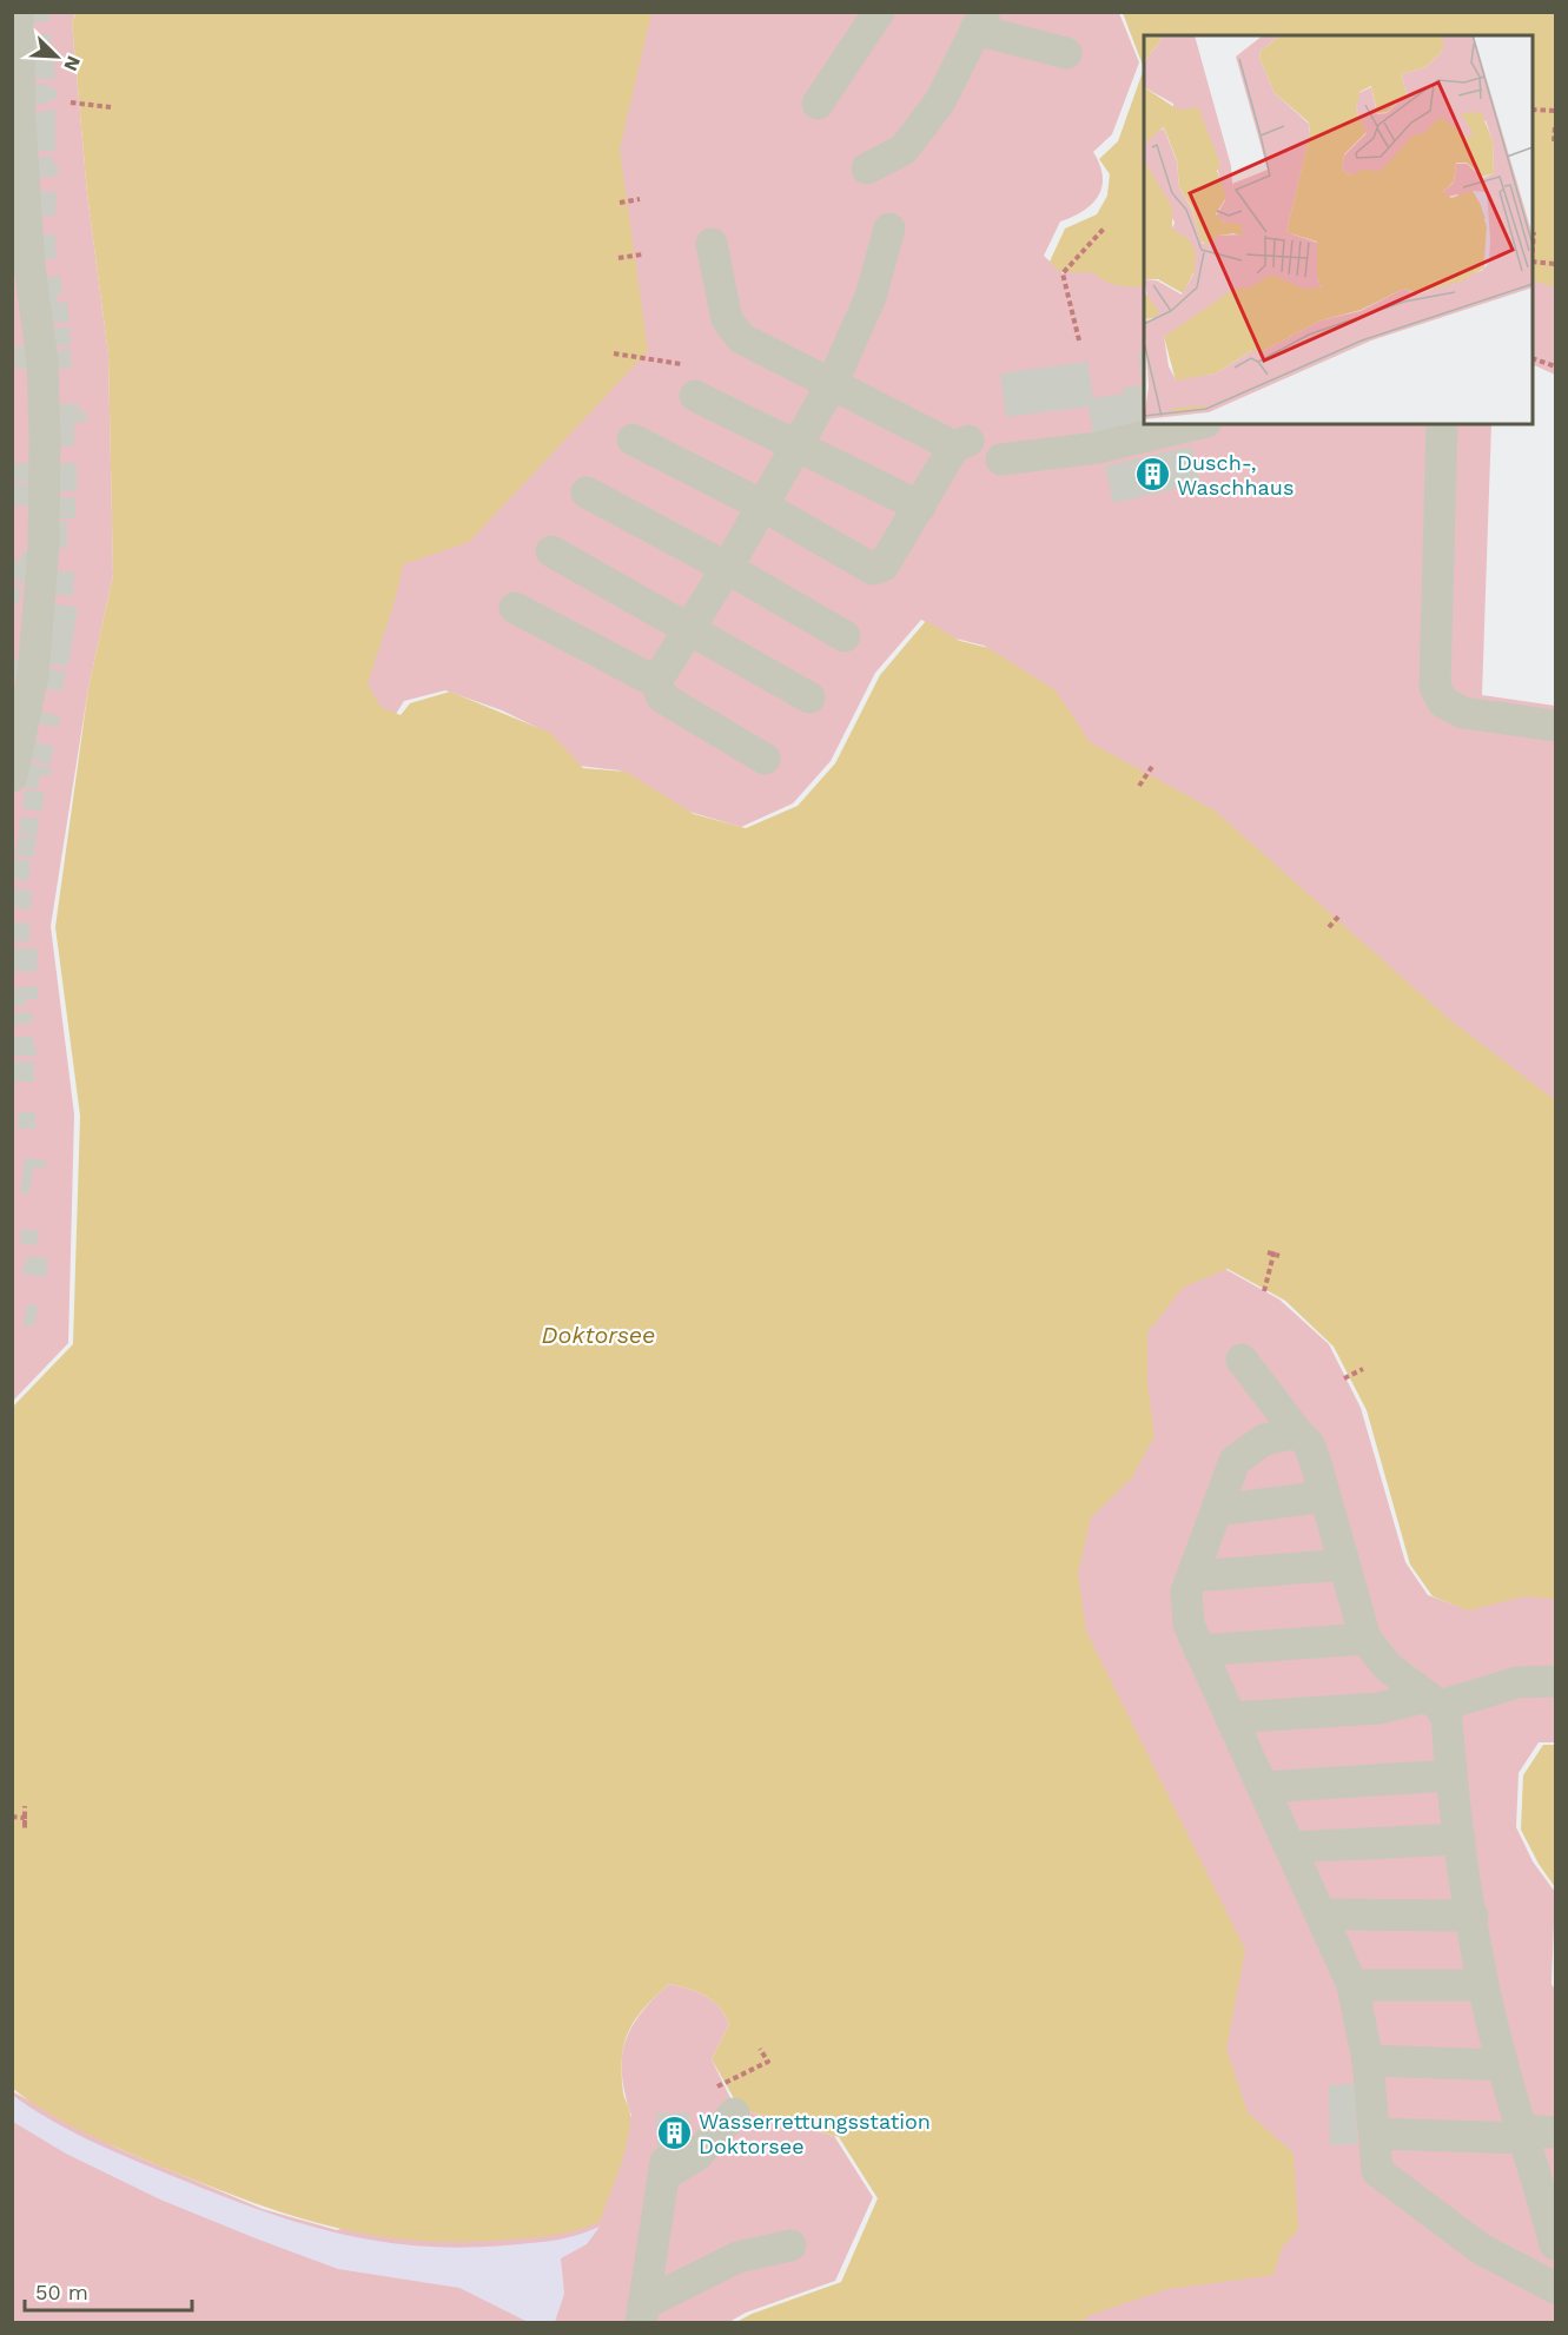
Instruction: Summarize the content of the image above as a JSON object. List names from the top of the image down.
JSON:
{
  "water": ["Doktorsee"],
  "places": {
    "building": ["Dusch-, Waschhaus", "Wasserrettungsstation Doktorsee"]
  },
  "scale_bar": "50 m",
  "north": "bottom right"
}
